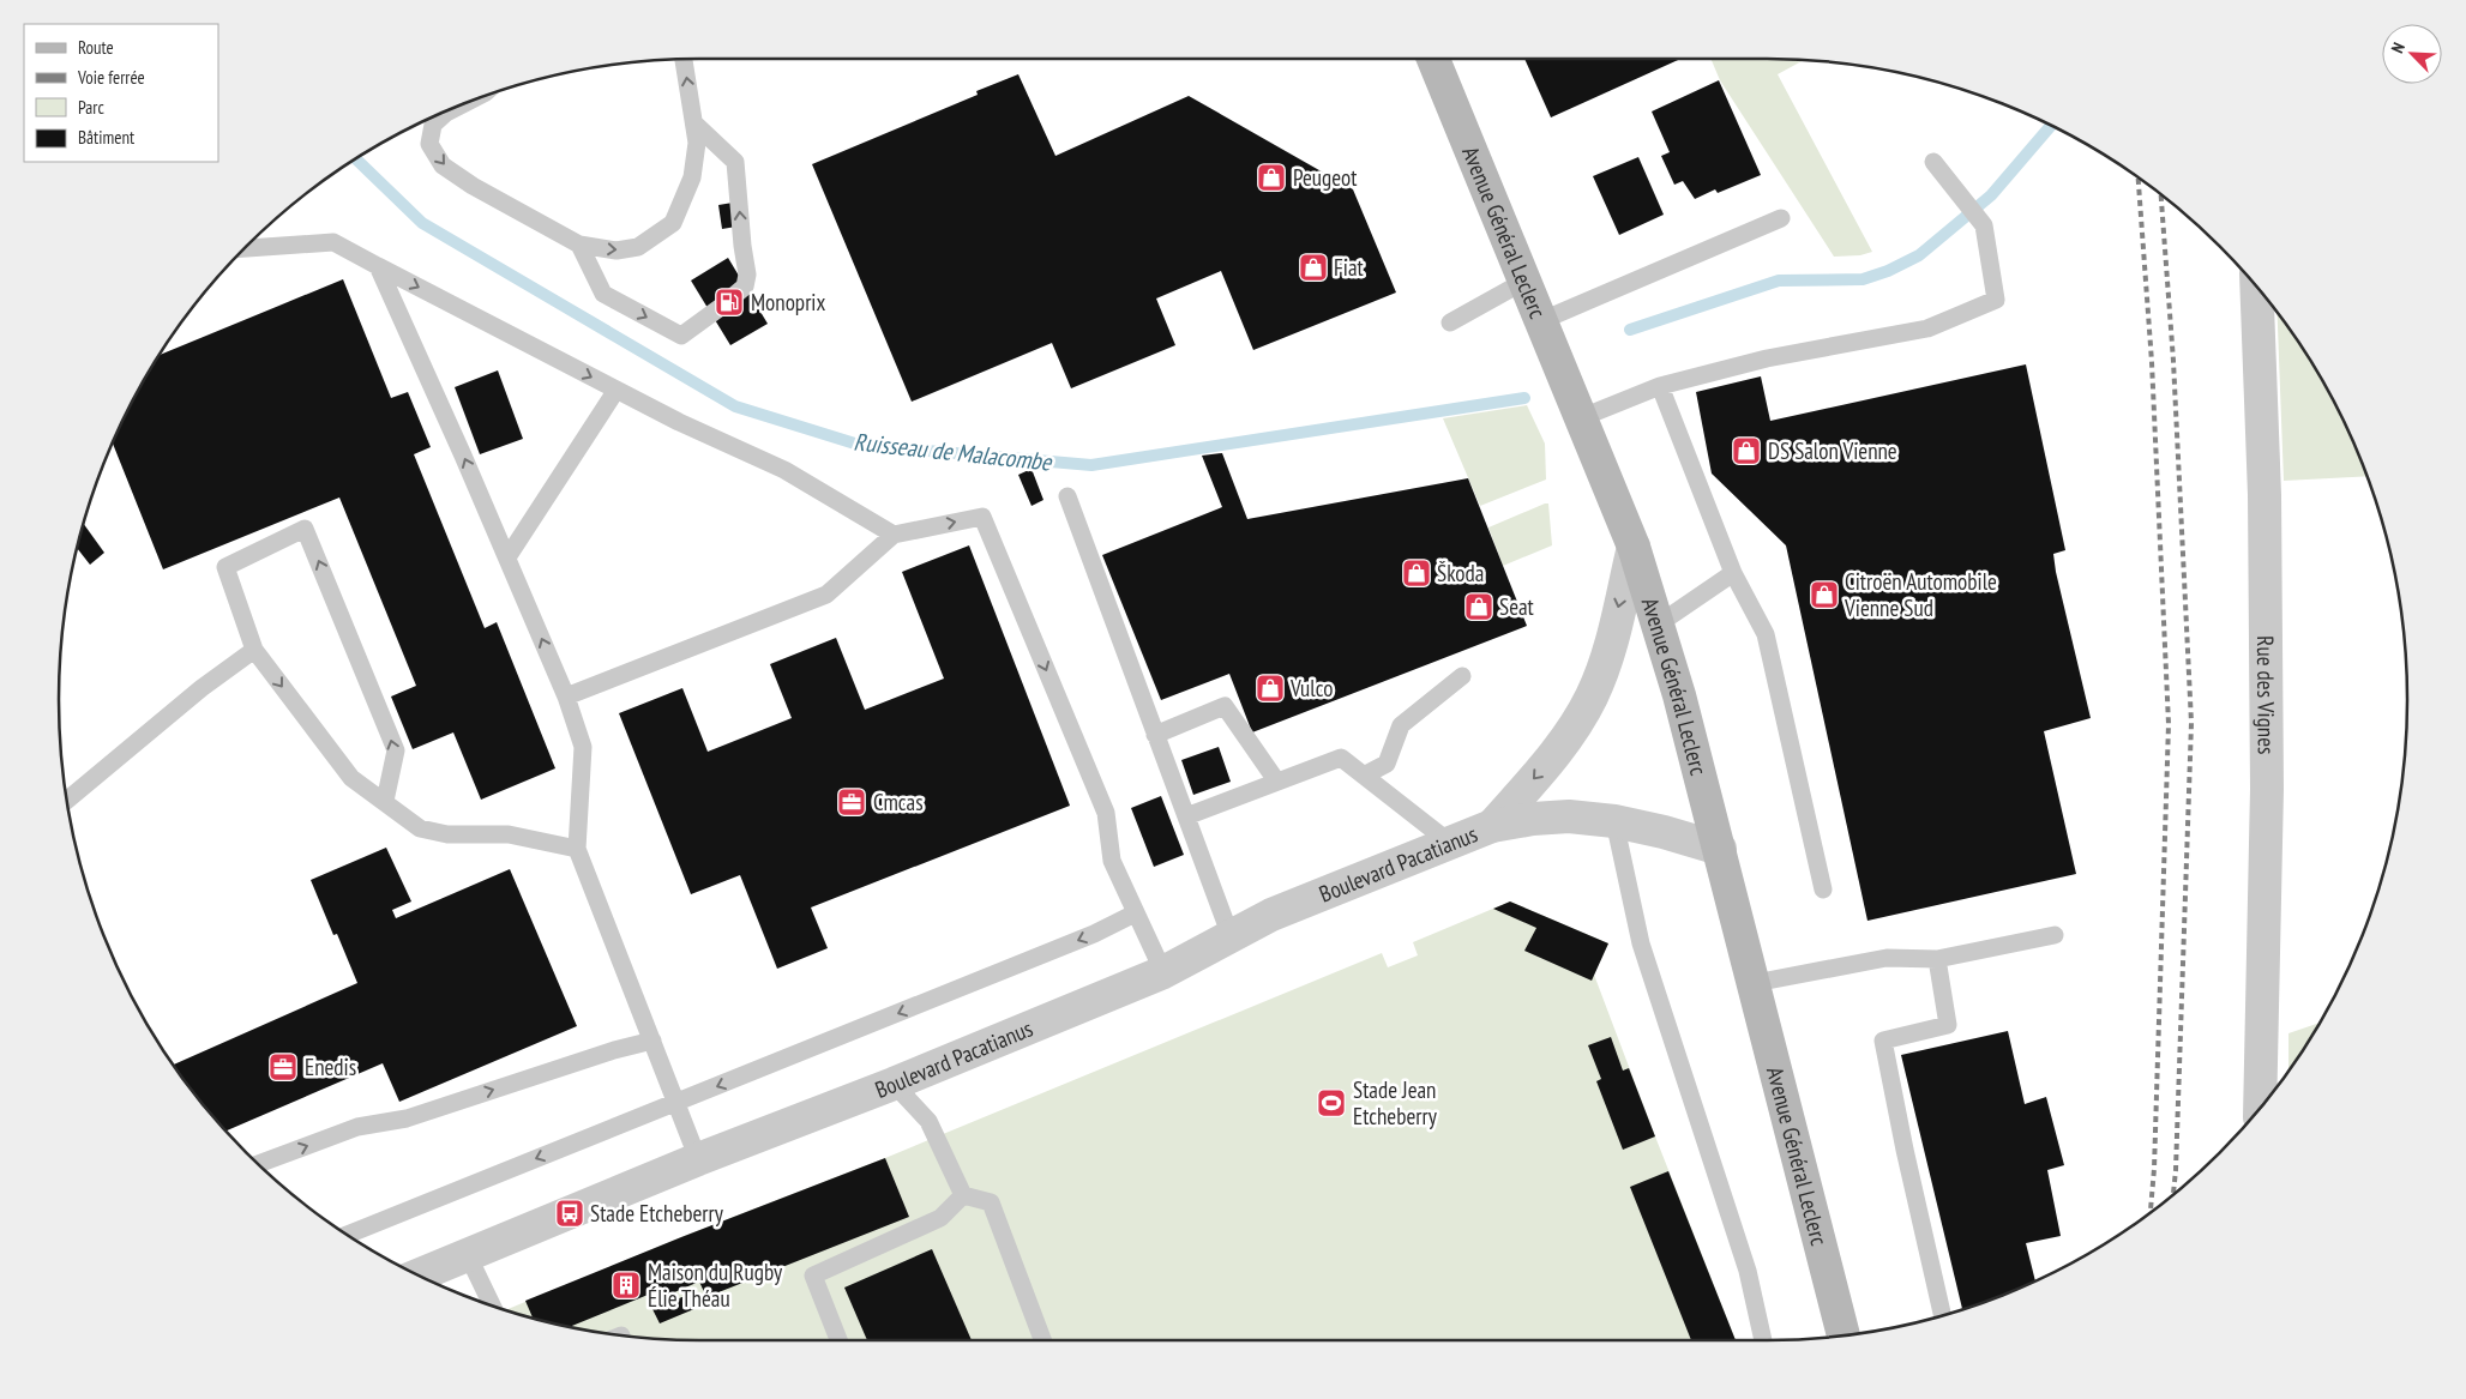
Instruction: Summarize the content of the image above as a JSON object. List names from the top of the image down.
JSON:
{
  "streets": {
    "main road": ["Avenue Général Leclerc"],
    "street": ["Rue des Vignes", "Boulevard Pacatianus"]
  },
  "crossings": [
    ["Avenue Général Leclerc", "Boulevard Pacatianus"]
  ],
  "water": ["Ruisseau de Malacombe"],
  "places": {
    "shop": [
      "Peugeot",
      "Fiat",
      "DS Salon Vienne",
      "Škoda",
      "Citroën Automobile Vienne Sud",
      "Seat",
      "Vulco"
    ],
    "fuel station": ["Monoprix"],
    "office": ["Cmcas", "Enedis"],
    "sports": ["Stade Jean Etcheberry"],
    "bus stop": ["Stade Etcheberry"],
    "building": ["Maison du Rugby Élie Théau"]
  },
  "legend": [
    "Route",
    "Voie ferrée",
    "Parc",
    "Bâtiment"
  ],
  "north": "top left"
}
